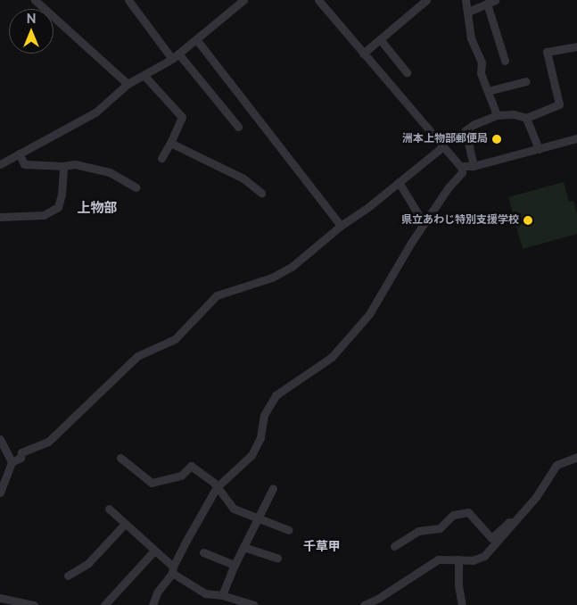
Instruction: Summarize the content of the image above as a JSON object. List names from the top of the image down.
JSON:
{
  "districts": ["上物部", "千草甲"],
  "places": ["洲本上物部郵便局", "県立あわじ特別支援学校"],
  "north": "top"
}
